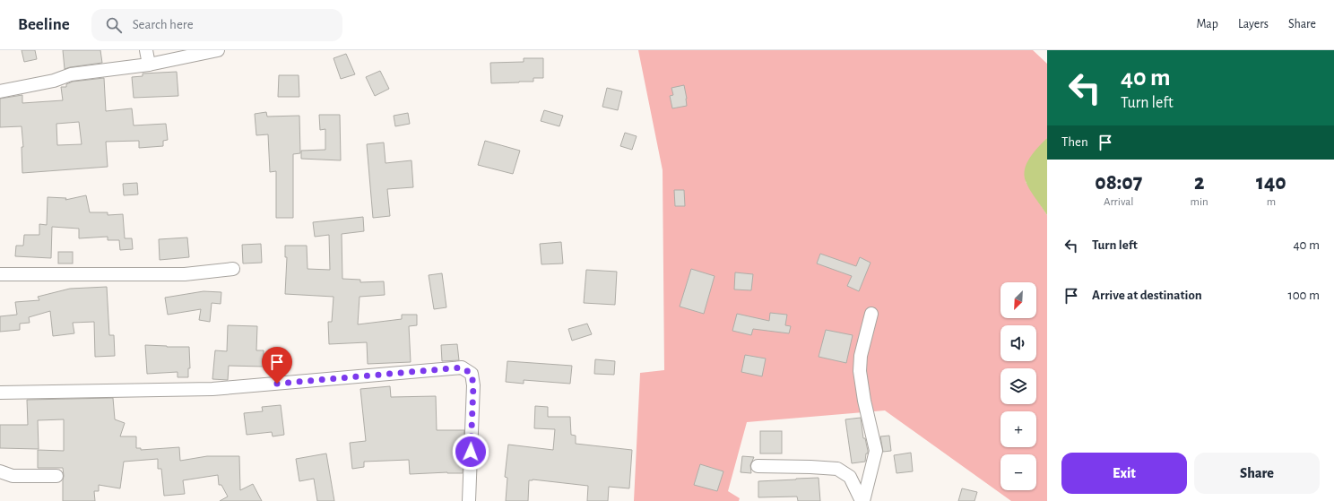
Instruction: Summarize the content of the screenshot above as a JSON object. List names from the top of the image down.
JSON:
{
  "north": "bottom left",
  "page": {
    "header": "Beeline",
    "search": "Search here",
    "nav": ["Map", "Layers", "Share"],
    "turn": ["40 m", "Turn left"],
    "then": "Then",
    "eta": [
      "08:07",
      "Arrival",
      "2",
      "min",
      "140",
      "m"
    ],
    "list": [
      {
        "name": "Turn left",
        "value": "40 m"
      },
      {
        "name": "Arrive at destination",
        "value": "100 m"
      }
    ],
    "map_buttons": ["+", "−"],
    "buttons": ["Exit", "Share"]
  }
}
